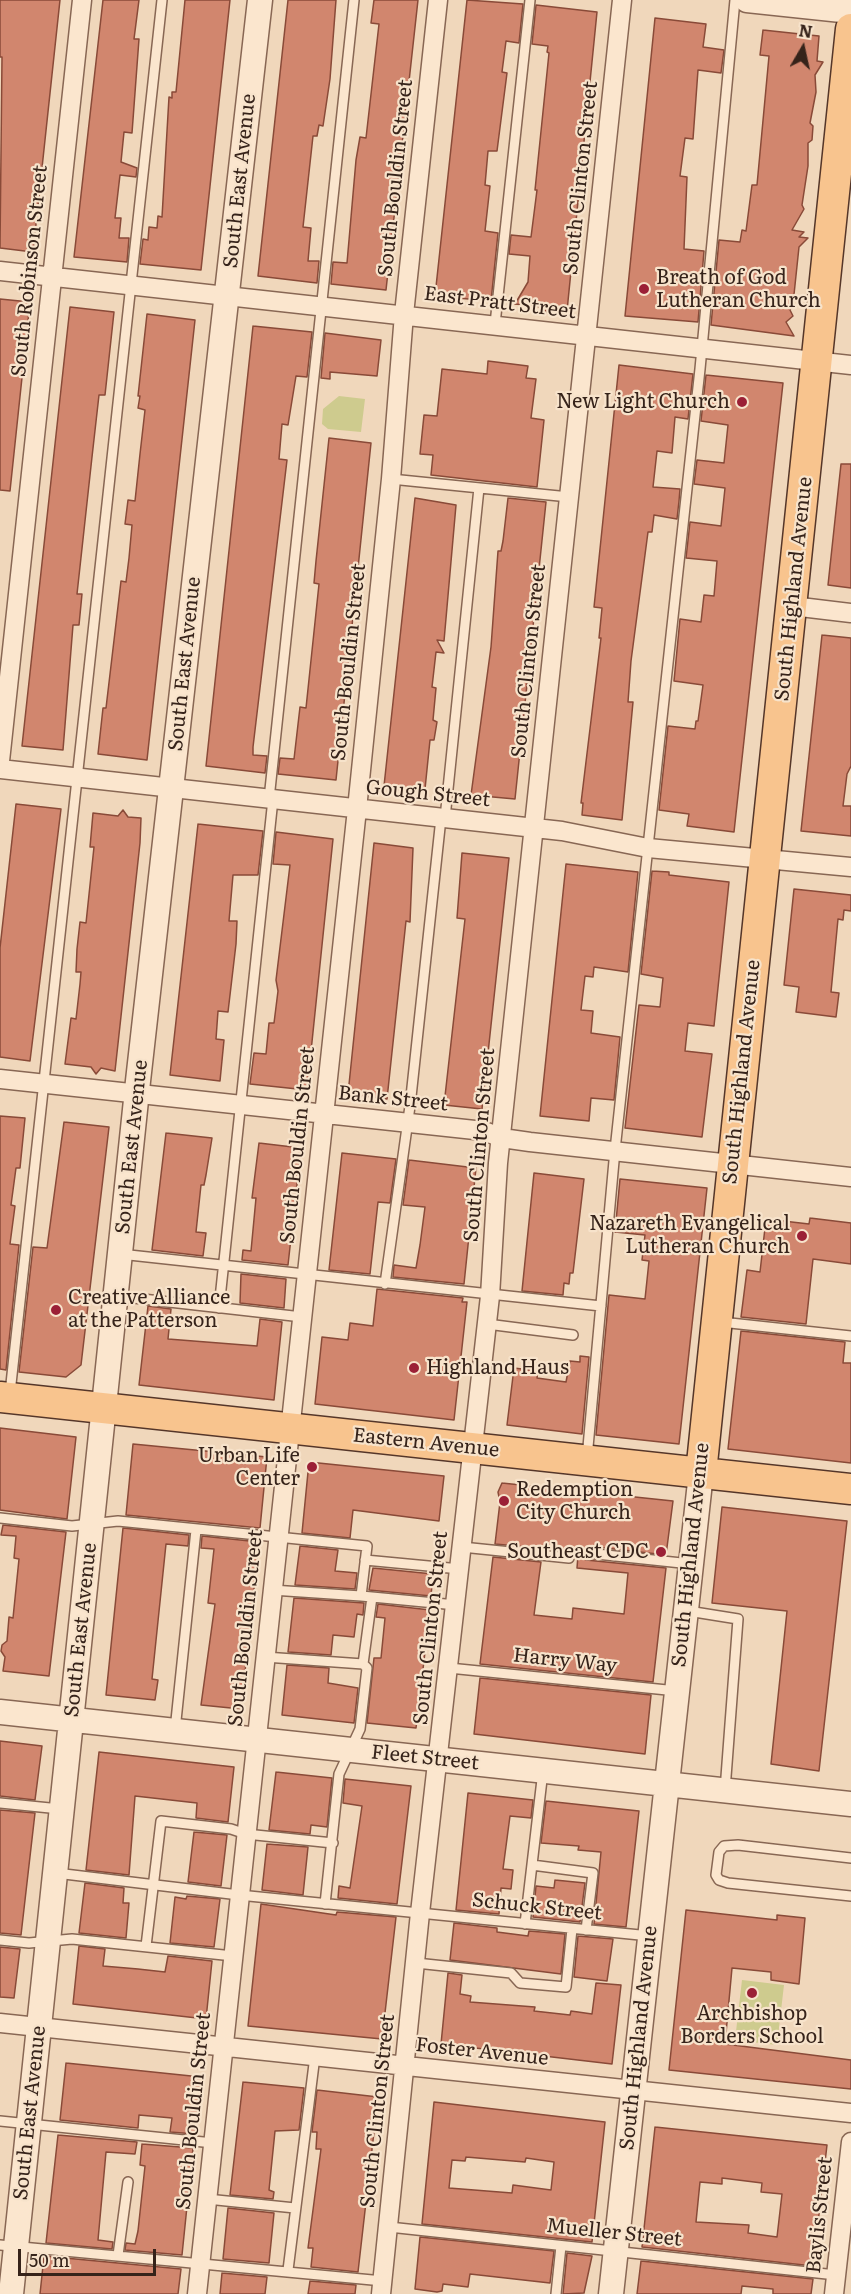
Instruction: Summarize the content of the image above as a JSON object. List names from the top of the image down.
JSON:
{
  "streets": {
    "main road": ["South Highland Avenue", "Eastern Avenue"],
    "street": [
      "South Bouldin Street",
      "South Clinton Street",
      "South East Avenue",
      "South Robinson Street",
      "East Pratt Street",
      "Gough Street",
      "Bank Street",
      "Fleet Street",
      "Foster Avenue",
      "Baylis Street"
    ],
    "lane": ["Harry Way", "Schuck Street", "Mueller Street"]
  },
  "crossings": [
    ["South Bouldin Street", "East Pratt Street"],
    ["South Bouldin Street", "Gough Street"],
    ["South Bouldin Street", "Bank Street"],
    ["South Bouldin Street", "Eastern Avenue"],
    ["South Bouldin Street", "Fleet Street"],
    ["South Bouldin Street", "Schuck Street"],
    ["South Bouldin Street", "Foster Avenue"],
    ["South Clinton Street", "East Pratt Street"],
    ["South Clinton Street", "Gough Street"],
    ["South Clinton Street", "Bank Street"],
    ["South Clinton Street", "Eastern Avenue"],
    ["South Clinton Street", "Harry Way"],
    ["South Clinton Street", "Fleet Street"],
    ["South Clinton Street", "Schuck Street"],
    ["South Clinton Street", "Foster Avenue"],
    ["South Clinton Street", "Mueller Street"],
    ["South East Avenue", "East Pratt Street"],
    ["South East Avenue", "Gough Street"],
    ["South East Avenue", "Bank Street"],
    ["South East Avenue", "Eastern Avenue"],
    ["South East Avenue", "Fleet Street"],
    ["South East Avenue", "Schuck Street"],
    ["South East Avenue", "Foster Avenue"],
    ["South Robinson Street", "East Pratt Street"],
    ["East Pratt Street", "South Highland Avenue"],
    ["South Highland Avenue", "Gough Street"],
    ["South Highland Avenue", "Bank Street"],
    ["South Highland Avenue", "Eastern Avenue"],
    ["South Highland Avenue", "Harry Way"],
    ["South Highland Avenue", "Fleet Street"],
    ["South Highland Avenue", "Schuck Street"],
    ["South Highland Avenue", "Foster Avenue"],
    ["South Highland Avenue", "Mueller Street"],
    ["Baylis Street", "Mueller Street"]
  ],
  "places": [
    "Breath of God Lutheran Church",
    "New Light Church",
    "Nazareth Evangelical Lutheran Church",
    "Creative Alliance at the Patterson",
    "Highland Haus",
    "Urban Life Center",
    "Redemption City Church",
    "Southeast CDC",
    "Archbishop Borders School"
  ],
  "scale_bar": "50 m",
  "north": "top"
}
